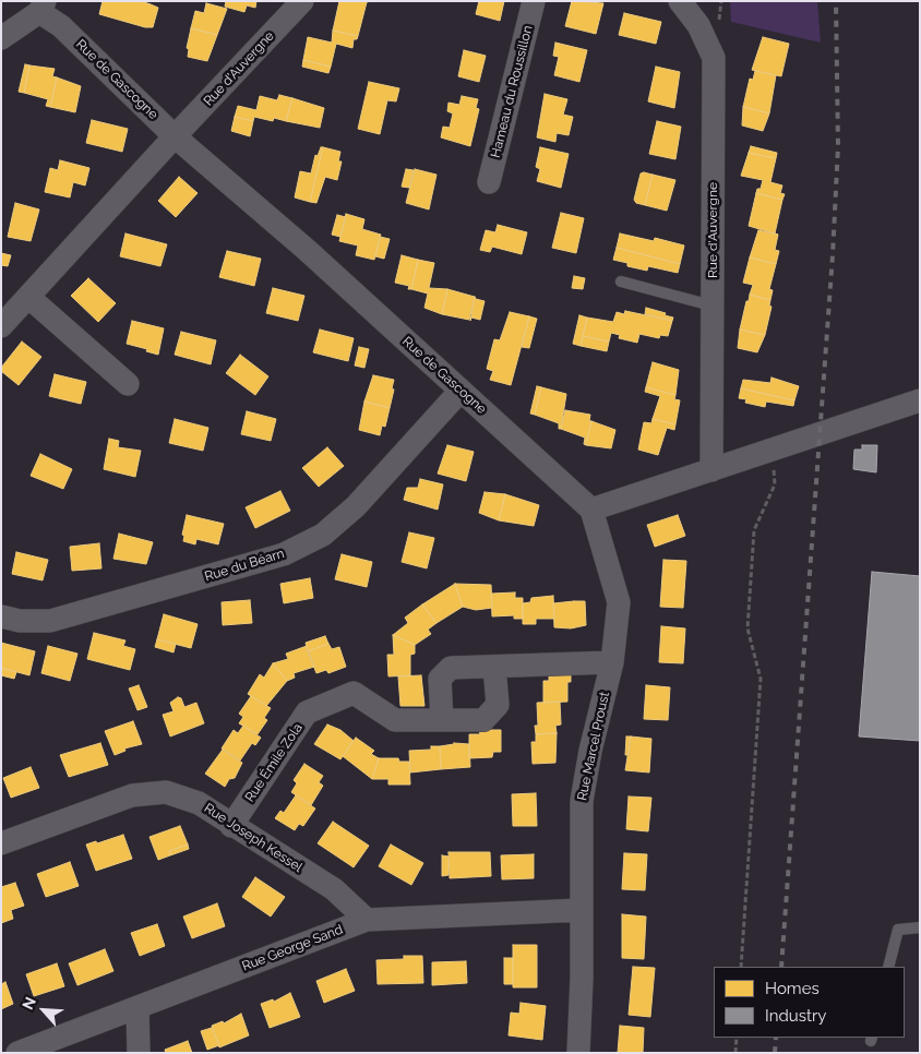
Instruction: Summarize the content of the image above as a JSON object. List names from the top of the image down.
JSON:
{
  "streets": {
    "street": [
      "Rue d'Auvergne",
      "Rue de Gascogne",
      "Hameau du Roussillon",
      "Rue du Béarn",
      "Rue Marcel Proust",
      "Rue Émile Zola",
      "Rue Joseph Kessel",
      "Rue George Sand"
    ]
  },
  "crossings": [
    ["Rue d'Auvergne", "Rue de Gascogne"],
    ["Rue de Gascogne", "Rue du Béarn"],
    ["Rue de Gascogne", "Rue Marcel Proust"],
    ["Rue Marcel Proust", "Rue George Sand"],
    ["Rue Émile Zola", "Rue Joseph Kessel"],
    ["Rue Joseph Kessel", "Rue George Sand"]
  ],
  "legend": ["Homes", "Industry"],
  "north": "top left"
}
